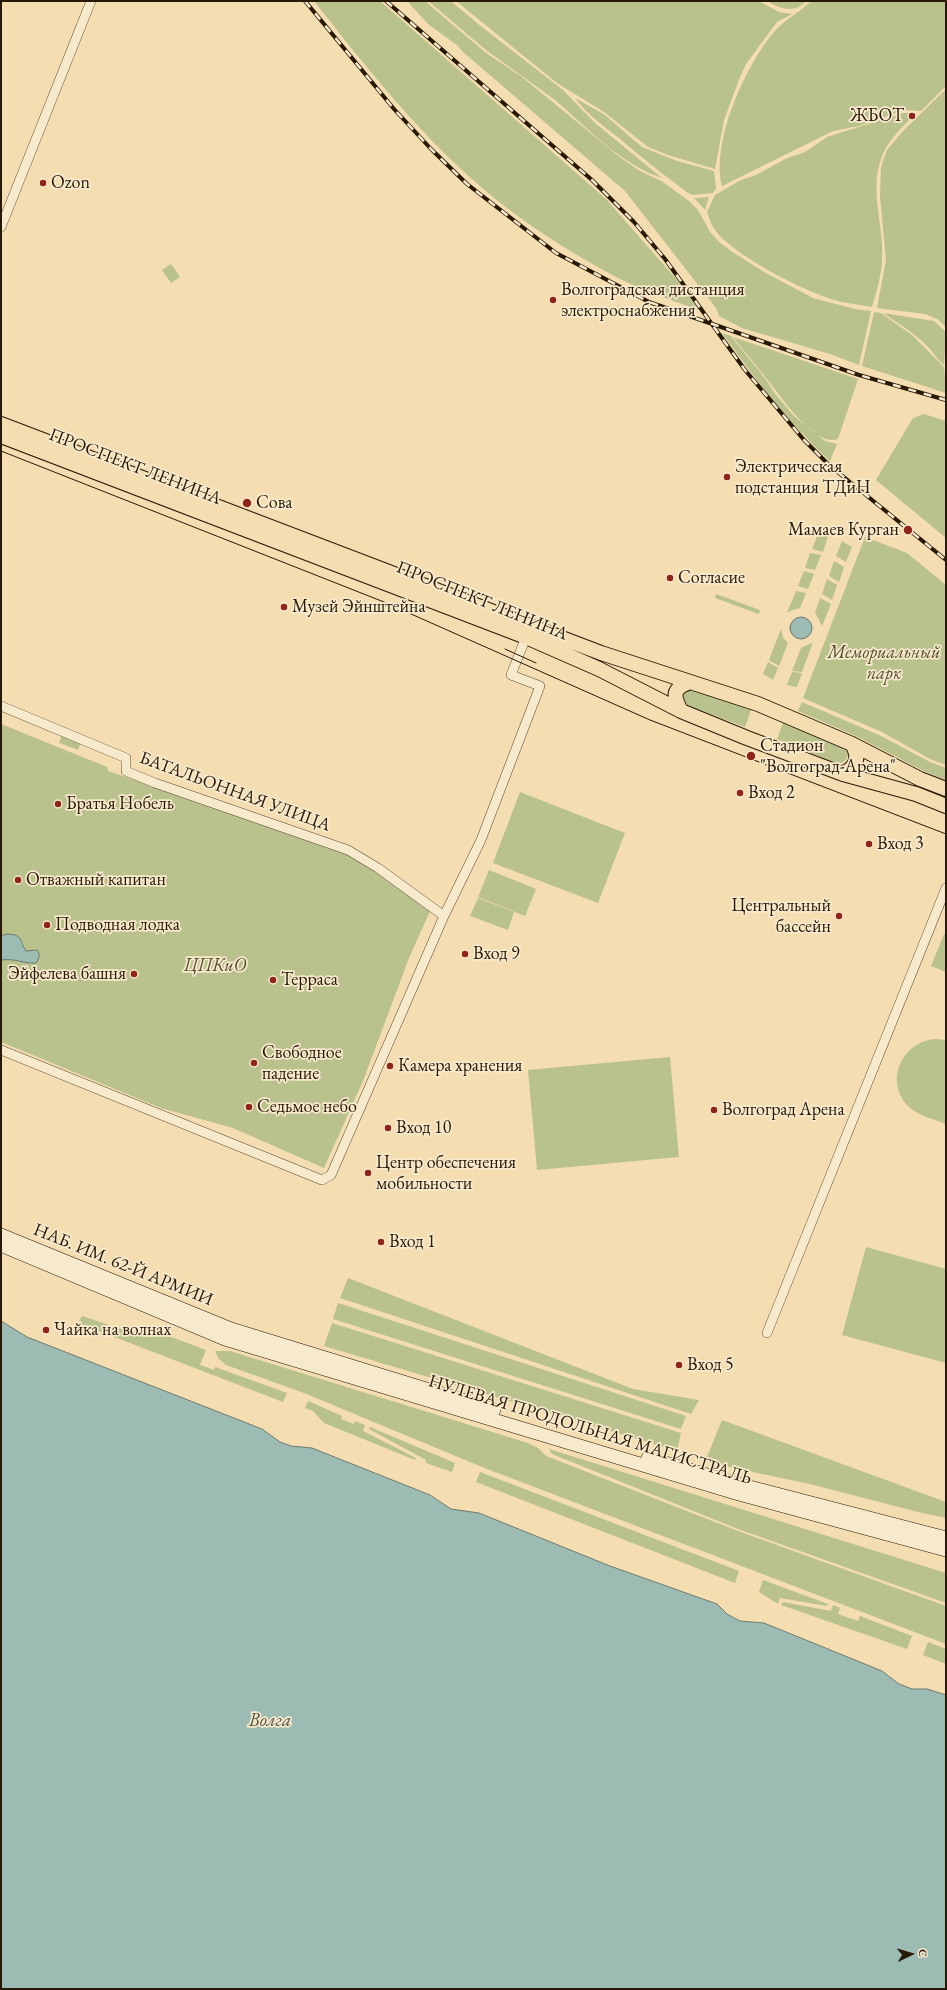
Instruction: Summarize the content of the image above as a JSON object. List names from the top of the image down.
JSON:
{
  "streets": {
    "main road": ["ПРОСПЕКТ ЛЕНИНА", "НАБ. ИМ. 62-Й АРМИИ", "НУЛЕВАЯ ПРОДОЛЬНАЯ МАГИСТРАЛЬ"],
    "street": ["БАТАЛЬОННАЯ УЛИЦА"]
  },
  "crossings": [
    ["НАБ. ИМ. 62-Й АРМИИ", "НУЛЕВАЯ ПРОДОЛЬНАЯ МАГИСТРАЛЬ"]
  ],
  "water": ["Волга"],
  "parks": ["Мемориальный парк", "ЦПКиО"],
  "places": [
    "ЖБОТ",
    "Ozon",
    "Волгоградская дистанция электроснабжения",
    "Электрическая подстанция ТДиН",
    "Сова",
    "Мамаев Курган",
    "Согласие",
    "Музей Эйнштейна",
    "Стадион \"Волгоград-Арена\"",
    "Вход 2",
    "Братья Нобель",
    "Вход 3",
    "Отважный капитан",
    "Центральный бассейн",
    "Подводная лодка",
    "Вход 9",
    "Эйфелева башня",
    "Терраса",
    "Свободное падение",
    "Камера хранения",
    "Седьмое небо",
    "Волгоград Арена",
    "Вход 10",
    "Центр обеспечения мобильности",
    "Вход 1",
    "Чайка на волнах",
    "Вход 5"
  ],
  "north": "right"
}
